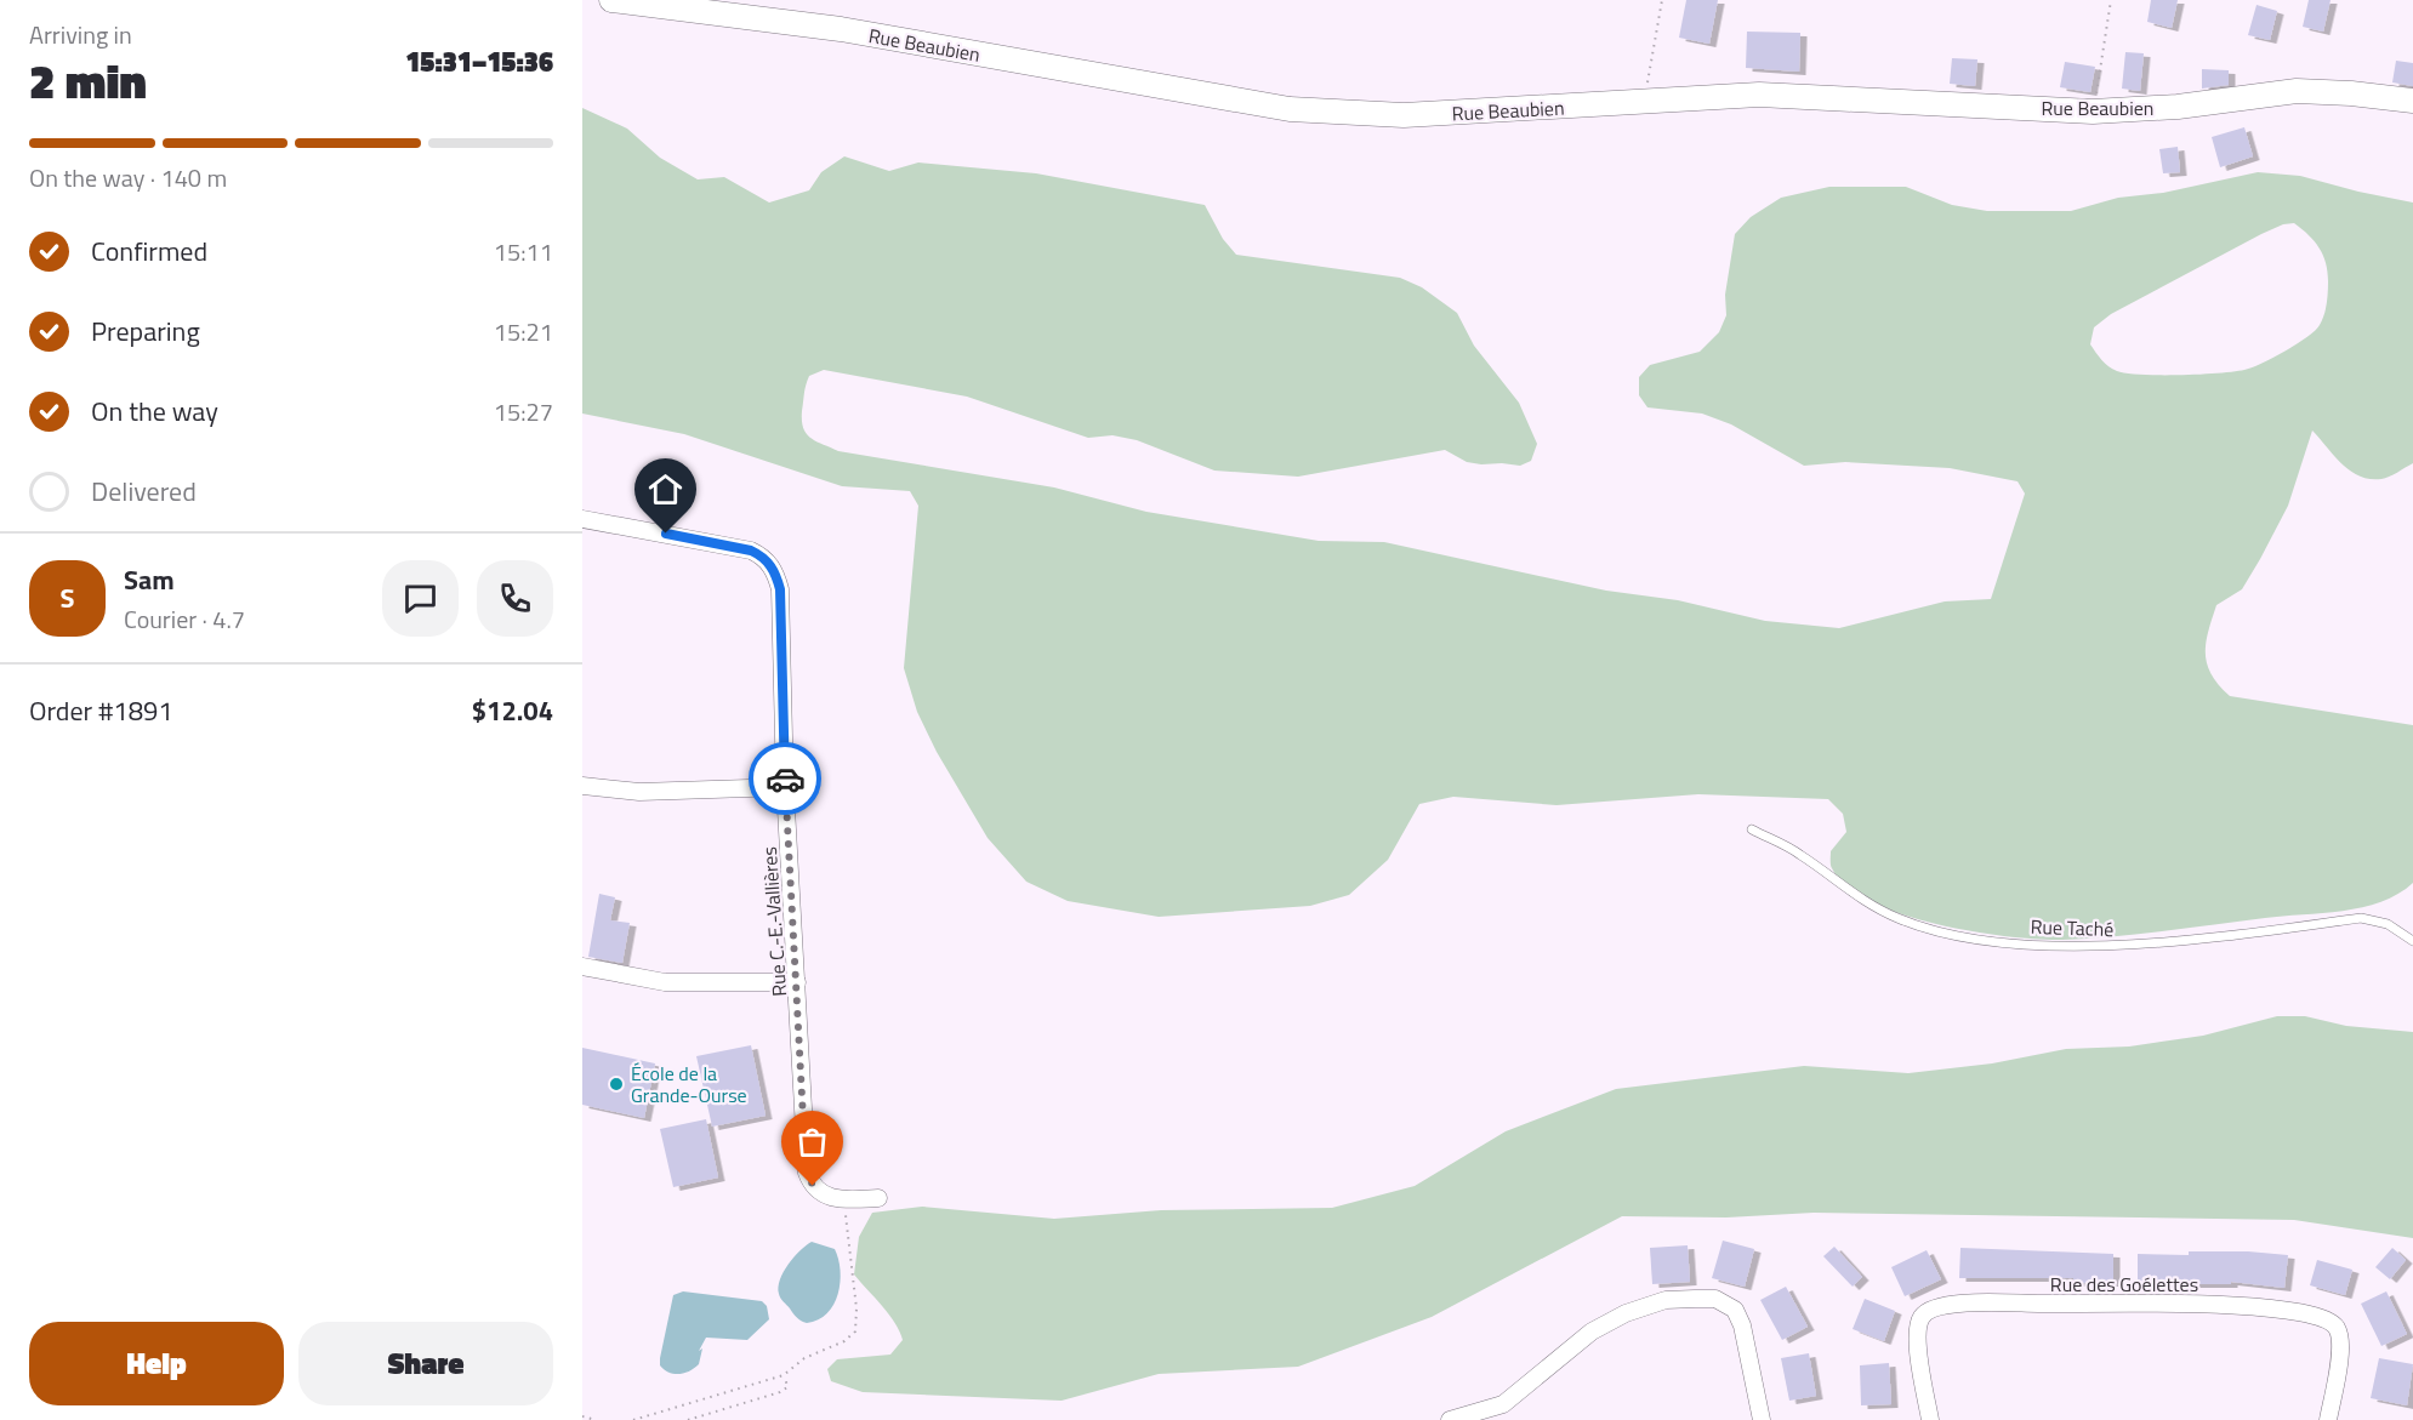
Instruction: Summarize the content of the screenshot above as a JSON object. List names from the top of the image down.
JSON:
{
  "streets": {
    "main road": ["Rue Beaubien"],
    "street": ["Rue C.-E.-Vallières", "Rue des Goélettes"],
    "lane": ["Rue Taché"]
  },
  "places": ["École de la Grande-Ourse"],
  "page": {
    "heading": ["2 min", "Arriving in", "15:31–15:36"],
    "panel": [
      "Sam",
      "Courier · 4.7",
      "Order #1891",
      "$12.04"
    ],
    "bar": "On the way · 140 m",
    "list": [
      ["Confirmed", "15:11"],
      ["Preparing", "15:21"],
      ["On the way", "15:27"],
      "Delivered"
    ],
    "round": "S",
    "buttons": ["Help", "Share"]
  }
}
